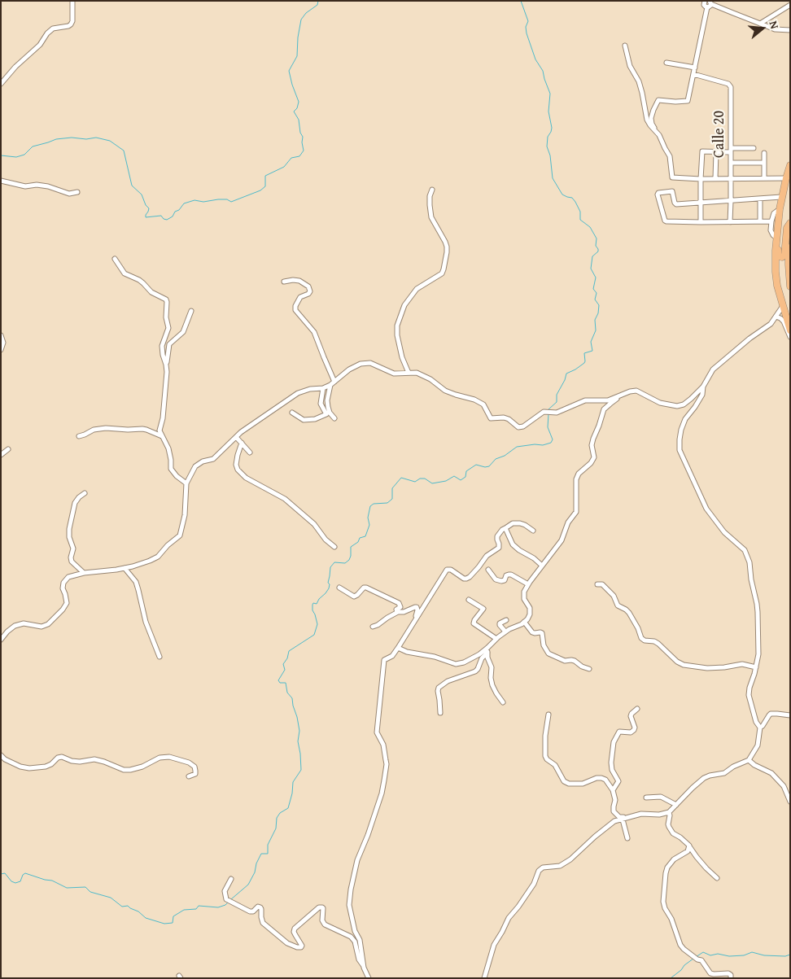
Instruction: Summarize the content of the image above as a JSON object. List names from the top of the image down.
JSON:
{
  "streets": {
    "street": ["Calle 20"]
  },
  "north": "right"
}
